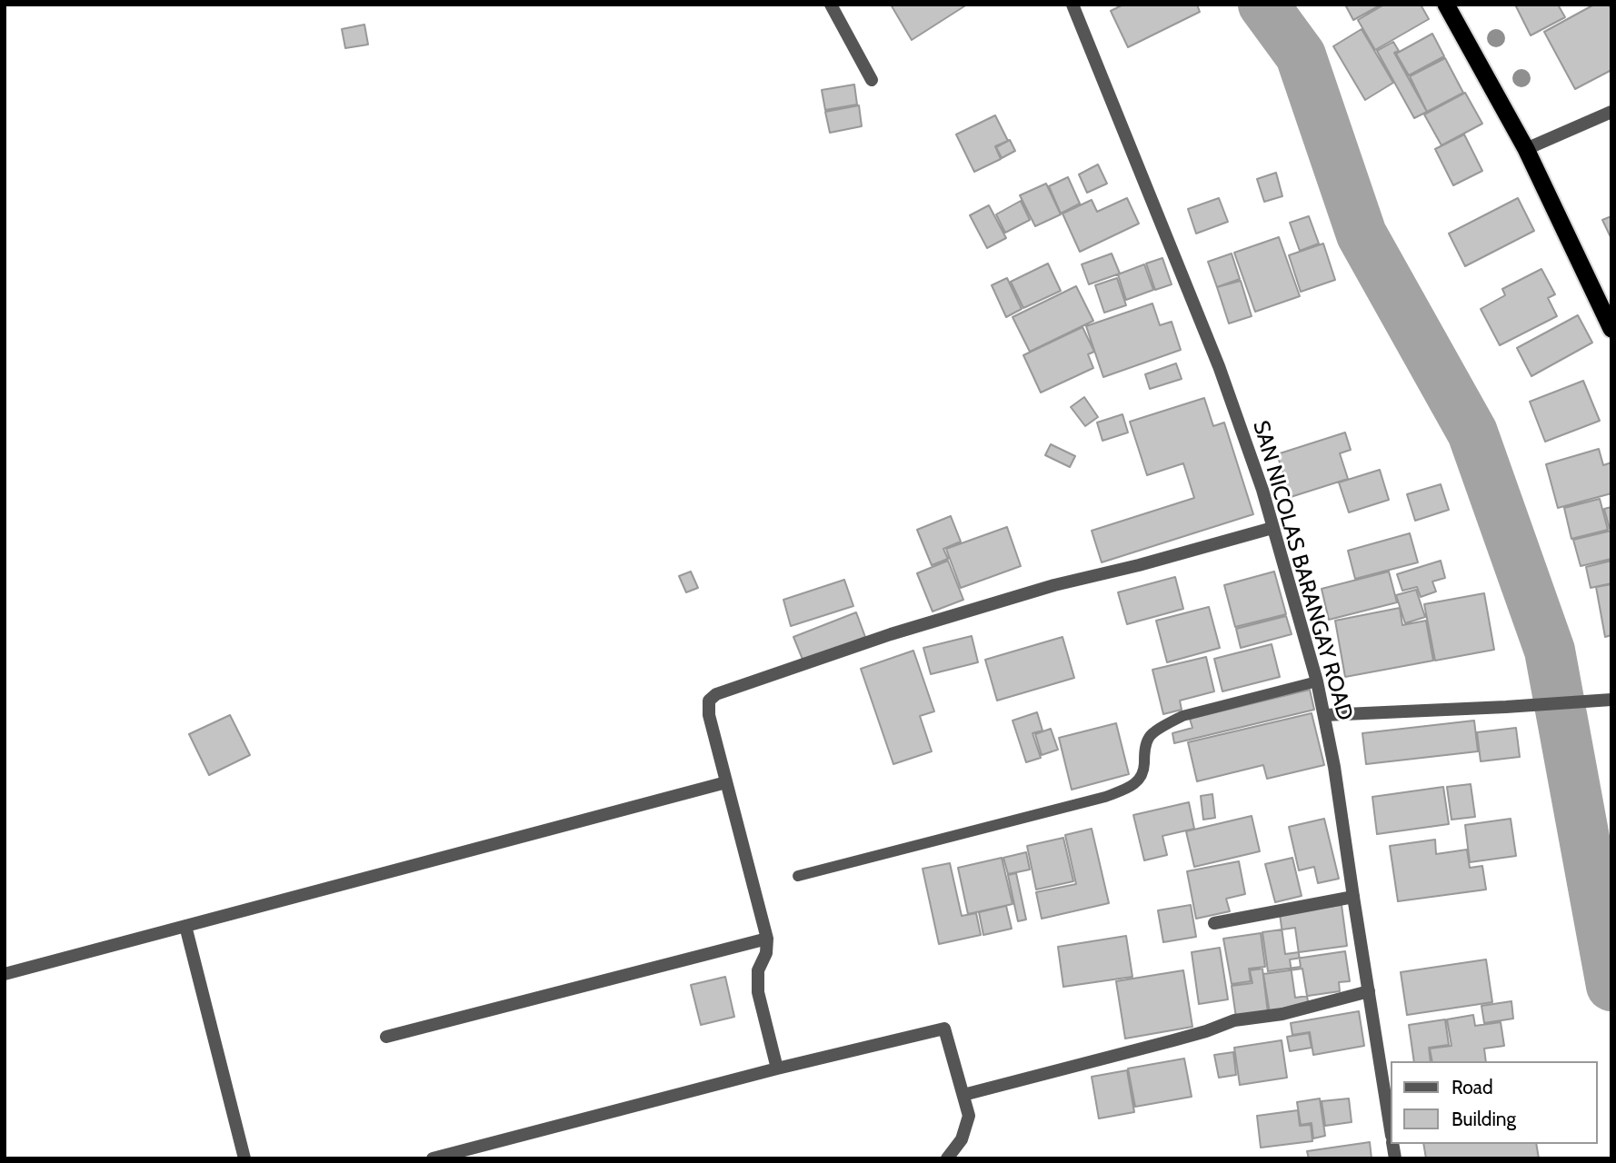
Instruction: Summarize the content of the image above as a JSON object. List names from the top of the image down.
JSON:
{
  "streets": {
    "street": ["SAN NICOLAS BARANGAY ROAD"]
  },
  "legend": ["Road", "Building"]
}
